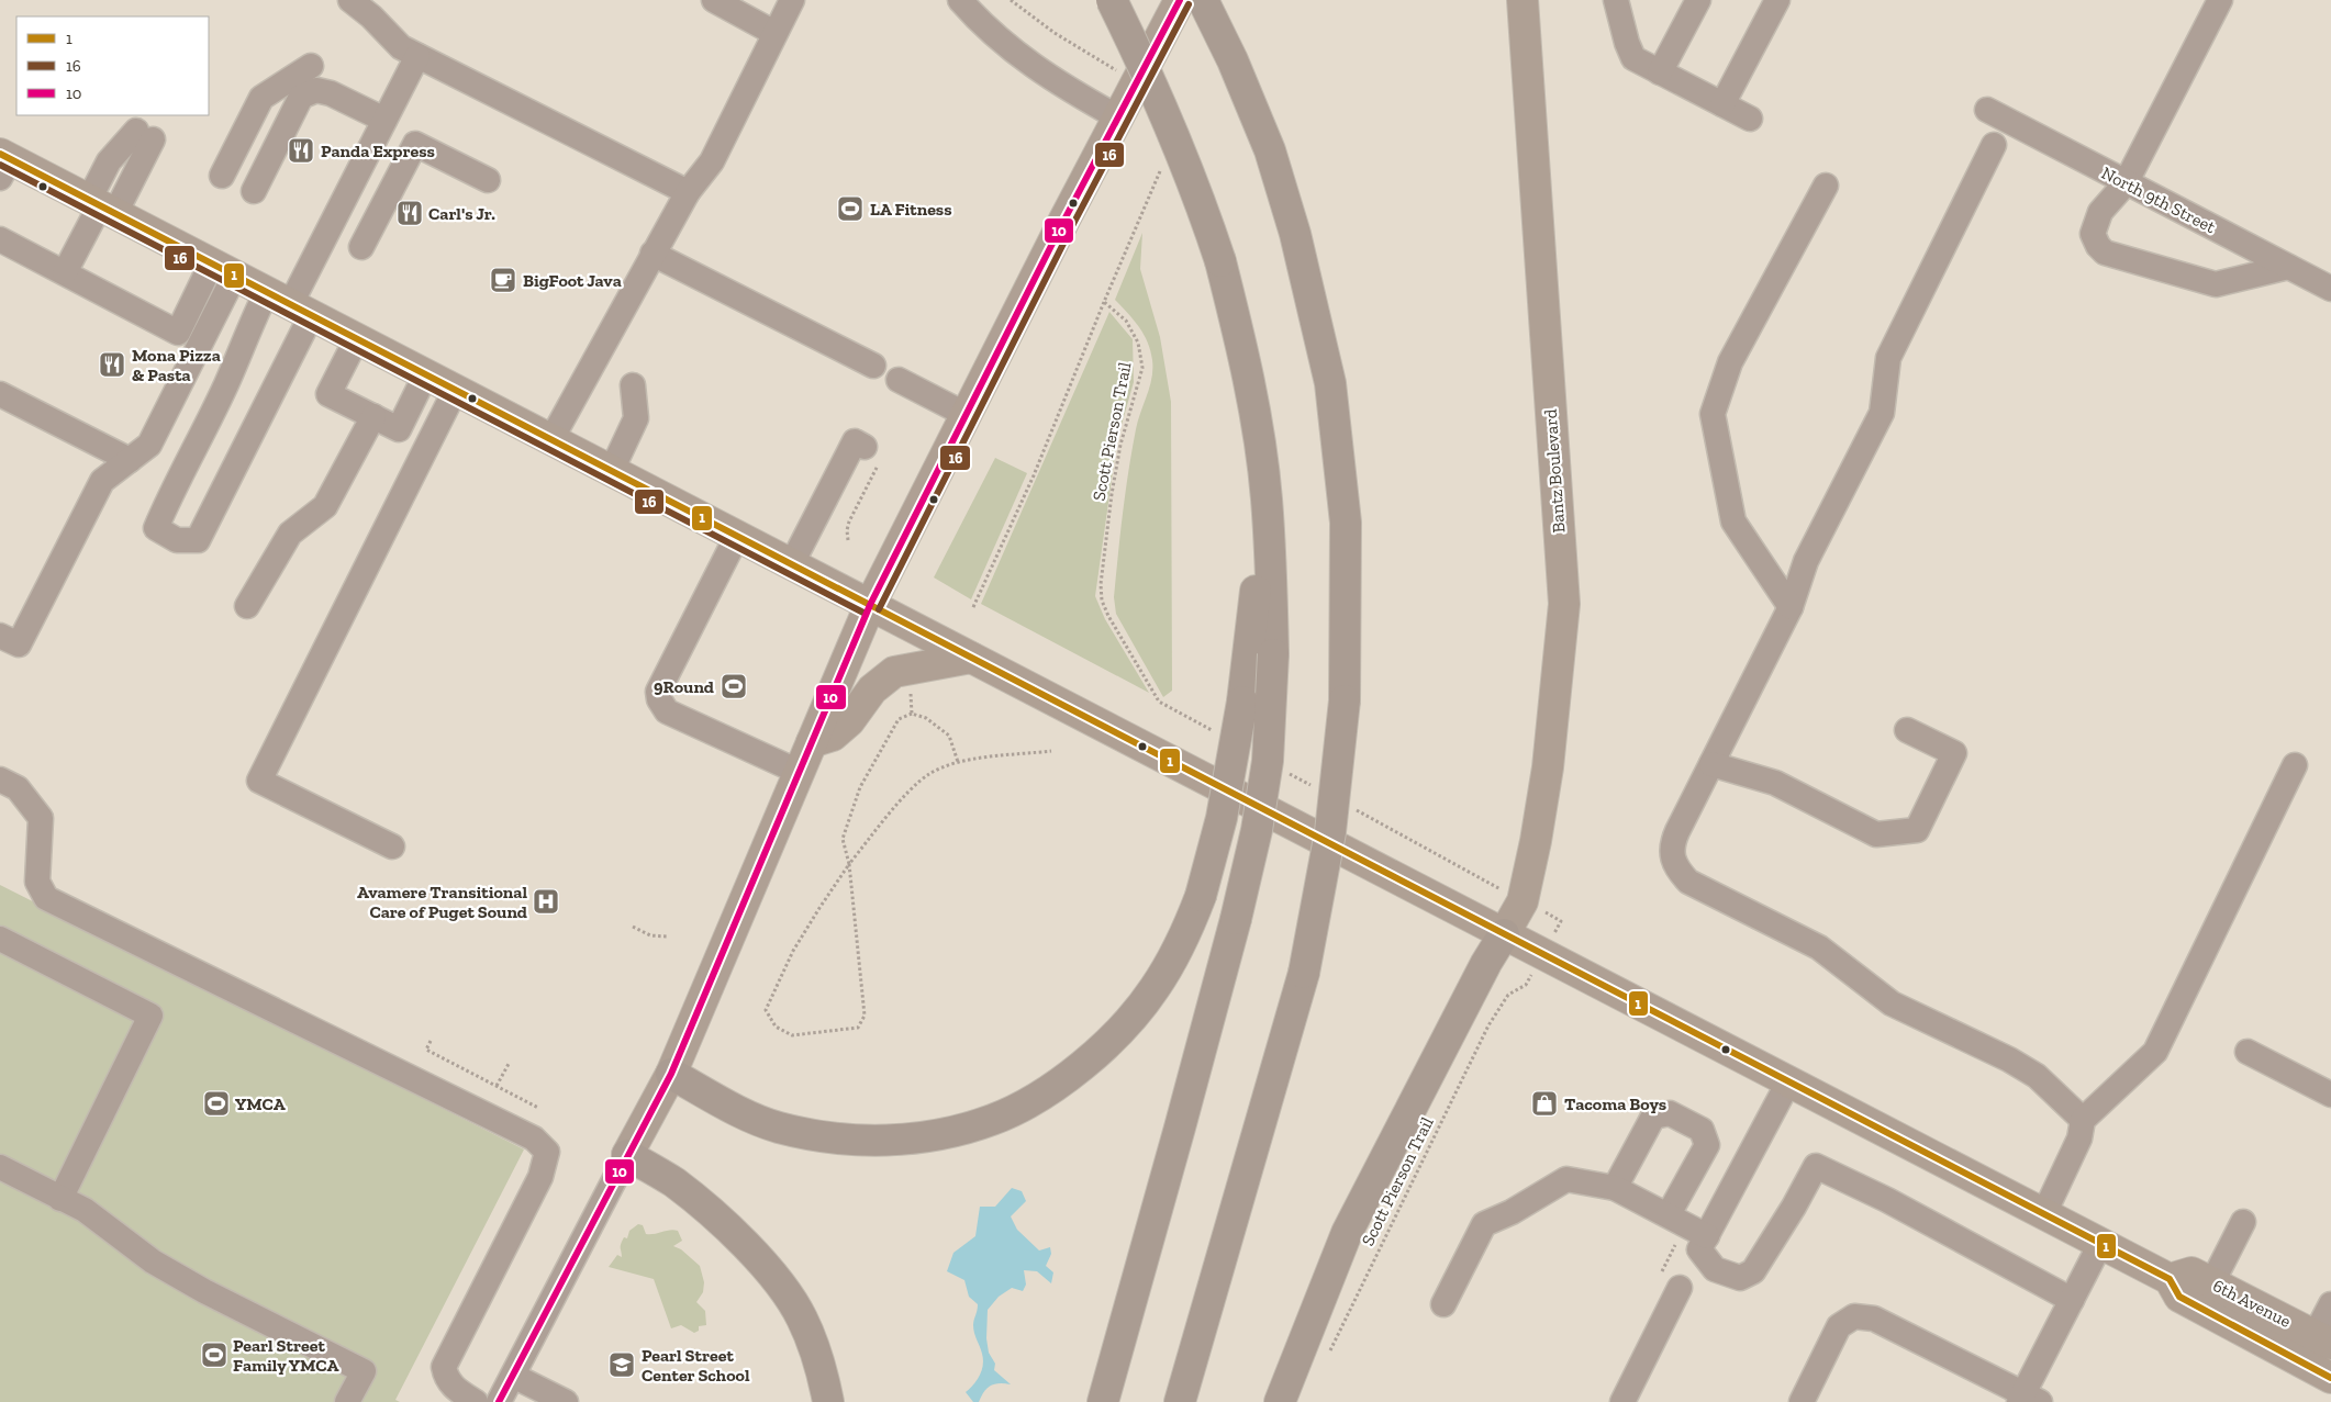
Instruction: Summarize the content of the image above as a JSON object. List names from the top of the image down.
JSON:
{
  "streets": {
    "main road": ["Bantz Boulevard", "6th Avenue"],
    "street": ["North 9th Street"],
    "path": ["Scott Pierson Trail"]
  },
  "crossings": [
    ["Bantz Boulevard", "6th Avenue"]
  ],
  "places": {
    "restaurant": ["Panda Express", "Carl's Jr.", "Mona Pizza & Pasta"],
    "sports": [
      "LA Fitness",
      "9Round",
      "YMCA",
      "Pearl Street Family YMCA"
    ],
    "cafe": ["BigFoot Java"],
    "hospital": ["Avamere Transitional Care of Puget Sound"],
    "shop": ["Tacoma Boys"],
    "school or university": ["Pearl Street Center School"]
  },
  "lines": ["transit line 10", "transit line 16", "transit line 1"],
  "legend": ["1", "16", "10"]
}
